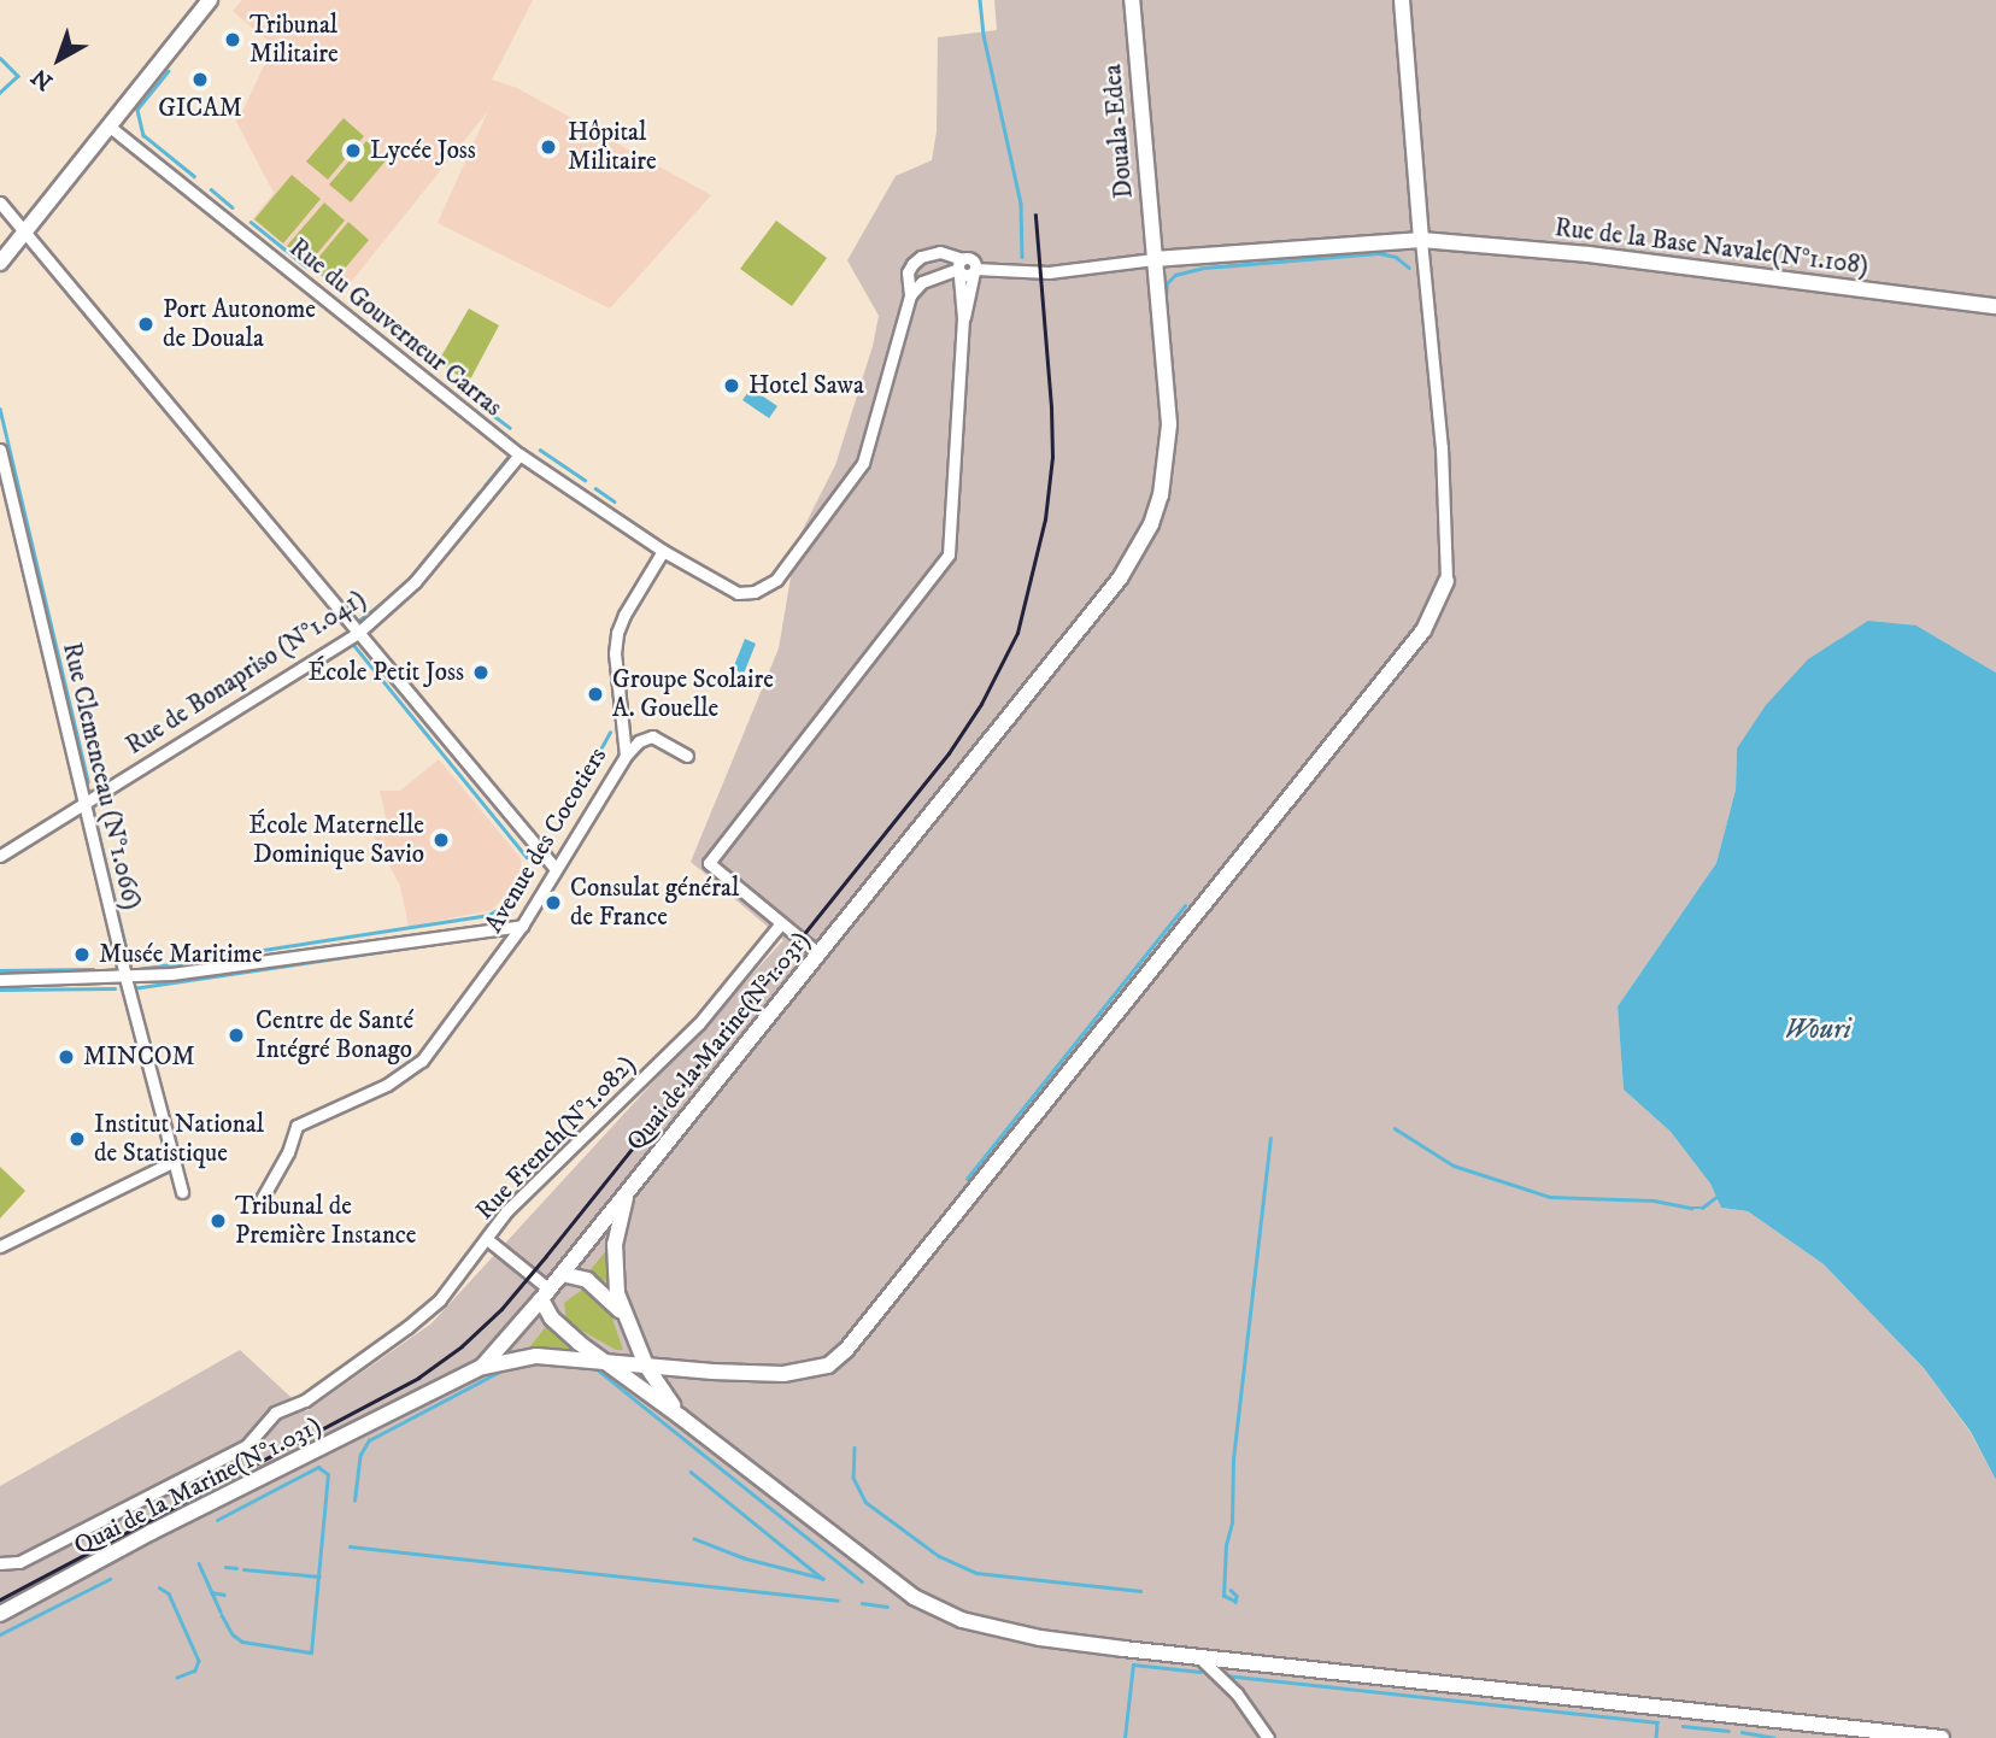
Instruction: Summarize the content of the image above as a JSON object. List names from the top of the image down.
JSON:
{
  "streets": {
    "street": [
      "Douala-Edea",
      "Rue de la Base Navale(N°1.108)",
      "Rue du Gouverneur Carras",
      "Rue de Bonapriso (N°1.041)",
      "Rue Clemenceau (N°1.066)",
      "Avenue des Cocotiers",
      "Quai de la Marine(N°1.031)",
      "Rue French(N°1.082)"
    ]
  },
  "crossings": [
    ["Douala-Edea", "Quai de la Marine(N°1.031)"],
    ["Rue du Gouverneur Carras", "Rue de Bonapriso (N°1.041)"],
    ["Rue du Gouverneur Carras", "Avenue des Cocotiers"],
    ["Rue de Bonapriso (N°1.041)", "Rue Clemenceau (N°1.066)"]
  ],
  "water": ["Wouri"],
  "places": [
    "Tribunal Militaire",
    "GICAM",
    "Hôpital Militaire",
    "Lycée Joss",
    "Port Autonome de Douala",
    "Hotel Sawa",
    "École Petit Joss",
    "Groupe Scolaire A. Gouelle",
    "École Maternelle Dominique Savio",
    "Consulat général de France",
    "Musée Maritime",
    "Centre de Santé Intégré Bonago",
    "MINCOM",
    "Institut National de Statistique",
    "Tribunal de Première Instance"
  ],
  "north": "bottom left"
}
